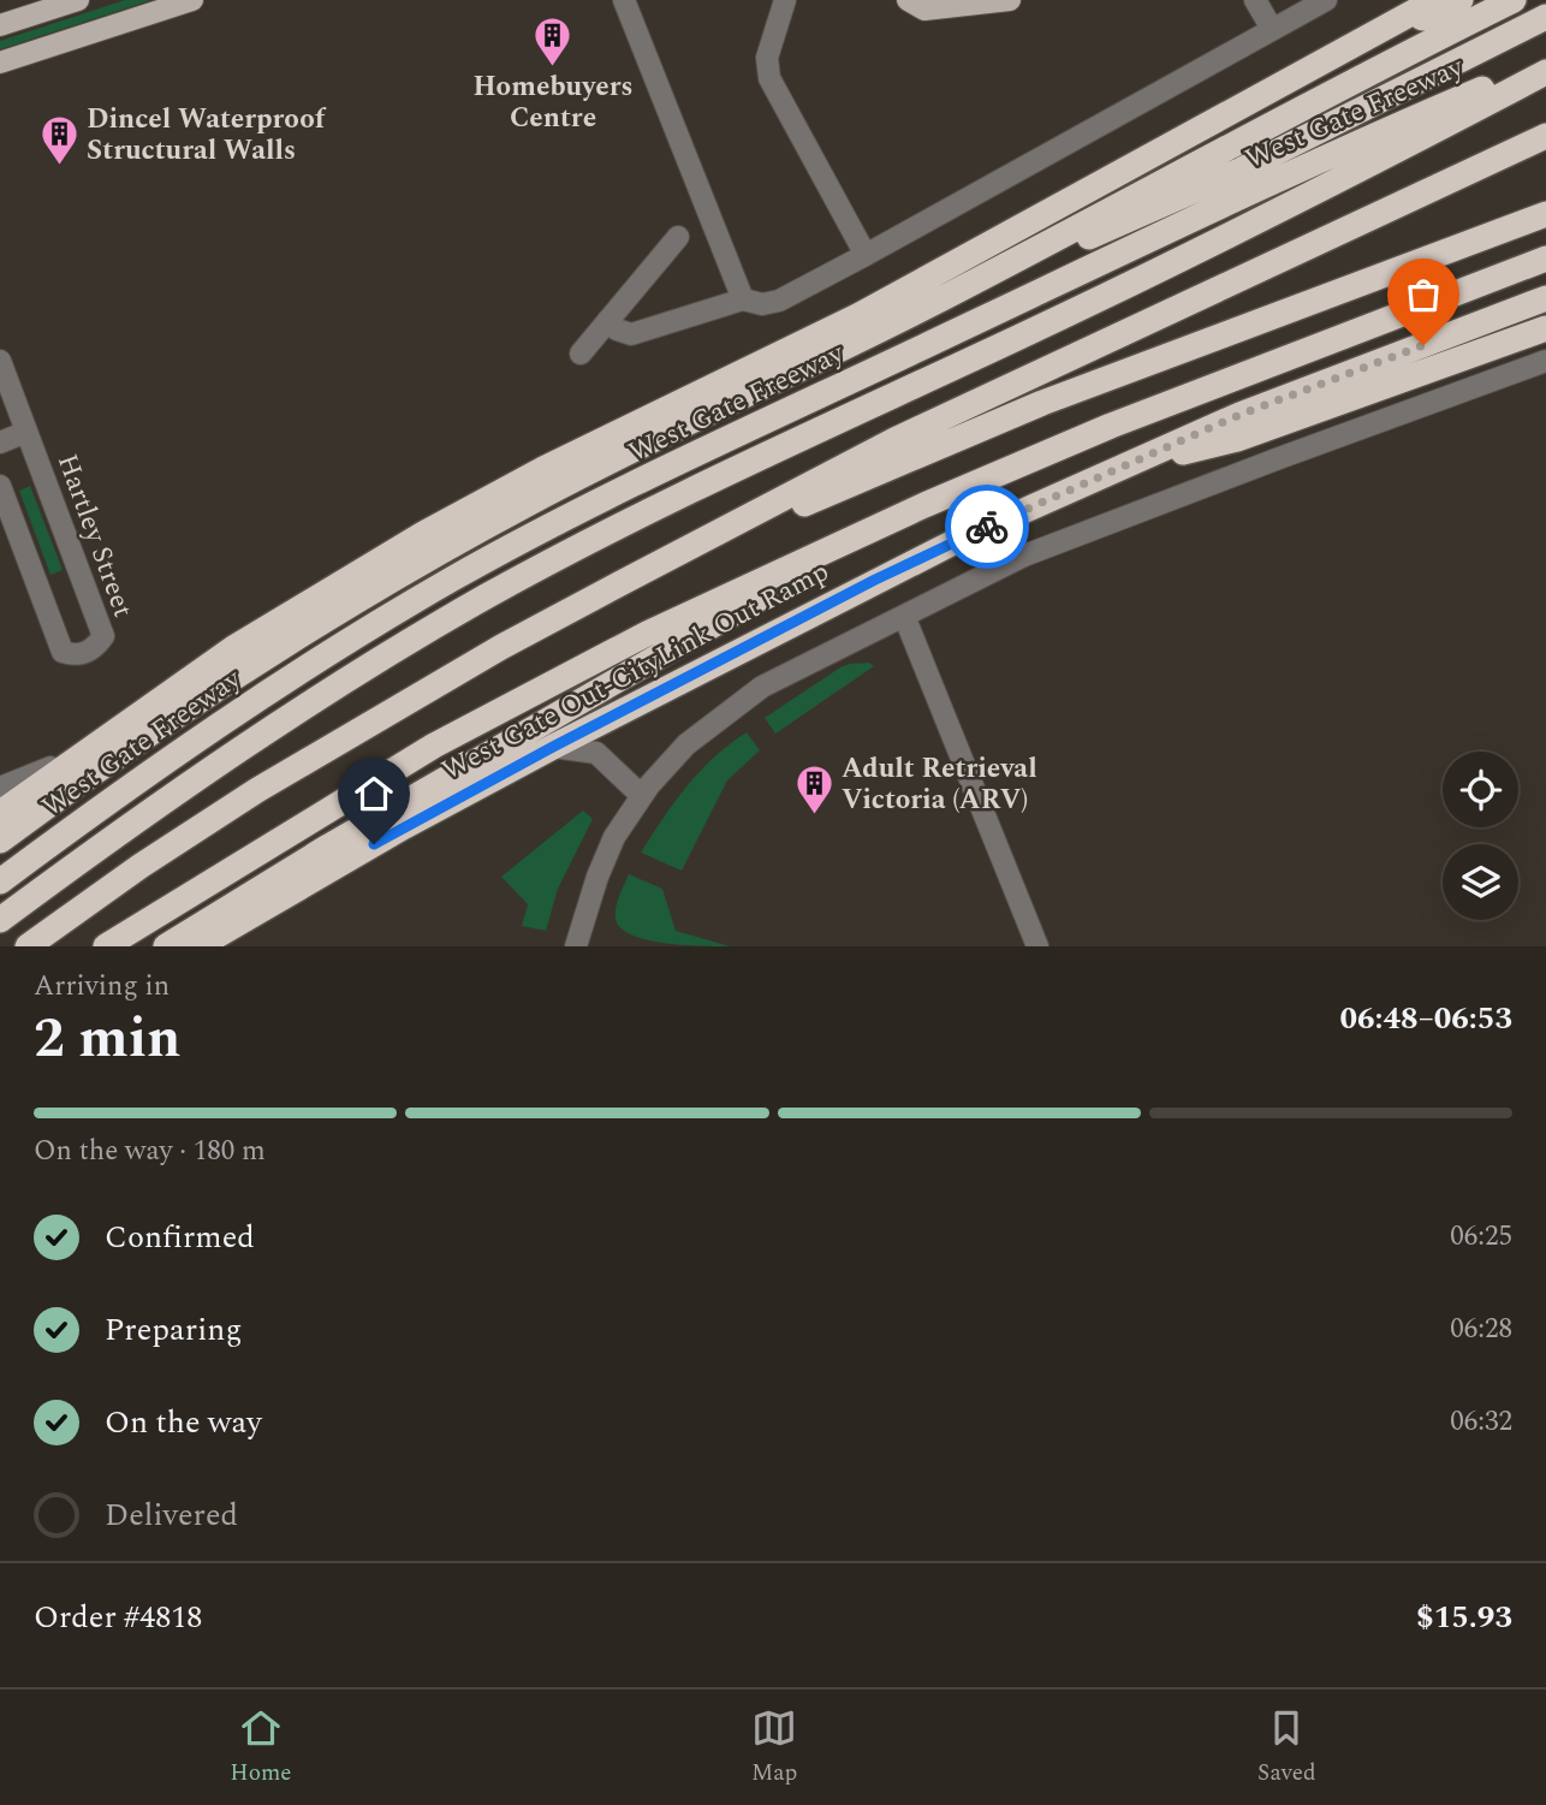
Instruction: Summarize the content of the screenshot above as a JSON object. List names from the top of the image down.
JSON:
{
  "streets": {
    "highway": ["West Gate Freeway", "West Gate Out-CityLink Out Ramp"],
    "street": ["Hartley Street"]
  },
  "places": {
    "building": ["Homebuyers Centre", "Dincel Waterproof Structural Walls", "Adult Retrieval Victoria (ARV)"]
  },
  "page": {
    "heading": ["2 min", "Arriving in", "06:48–06:53"],
    "panel": ["Order #4818", "$15.93"],
    "bar": "On the way · 180 m",
    "list": [
      ["Confirmed", "06:25"],
      ["Preparing", "06:28"],
      ["On the way", "06:32"],
      "Delivered"
    ],
    "tabs": ["Home", "Map", "Saved"]
  }
}
